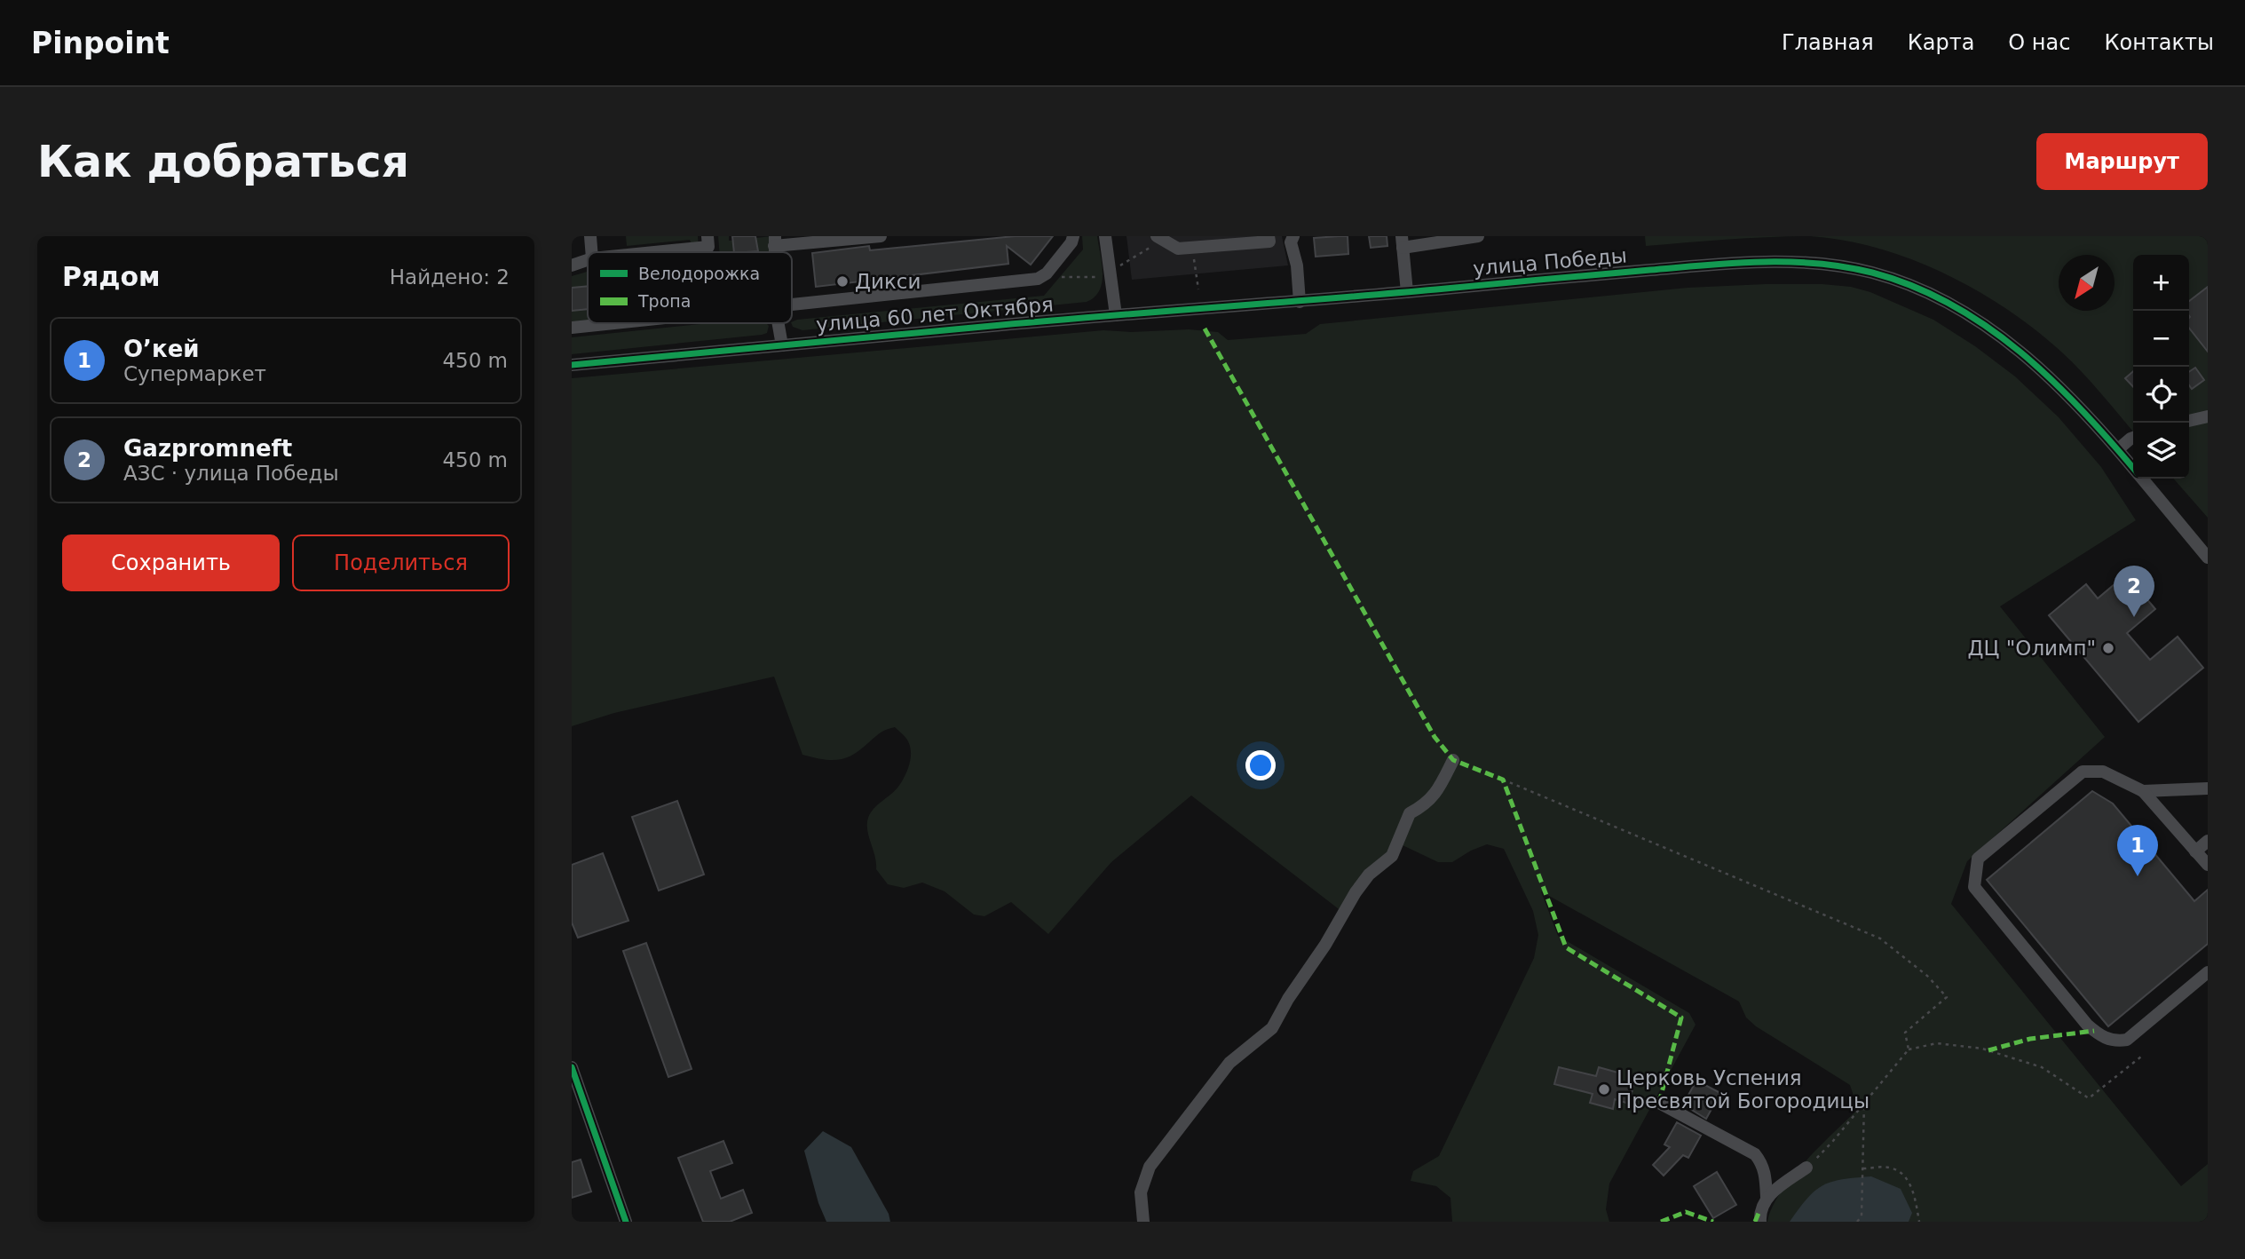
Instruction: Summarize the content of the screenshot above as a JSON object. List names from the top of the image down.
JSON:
{
  "streets": {
    "street": ["улица Победы", "улица 60 лет Октября"]
  },
  "crossings": [
    ["улица Победы", "улица 60 лет Октября"]
  ],
  "places": ["Дикси", "ДЦ \"Олимп\"", "Церковь Успения Пресвятой Богородицы"],
  "legend": ["Велодорожка", "Тропа"],
  "north": "bottom left",
  "page": {
    "header": "Pinpoint",
    "nav": [
      "Главная",
      "Карта",
      "О нас",
      "Контакты"
    ],
    "buttons": [
      "Маршрут",
      ["Сохранить", "Поделиться"]
    ],
    "title": "Как добраться",
    "heading": ["Рядом", "Найдено: 2"],
    "map_buttons": ["+", "−"],
    "list": [
      {
        "mark": "1",
        "name": "О’кей",
        "note": "Супермаркет",
        "value": "450 m"
      },
      {
        "mark": "2",
        "name": "Gazpromneft",
        "note": "АЗС · улица Победы",
        "value": "450 m"
      }
    ],
    "pins": ["2", "1"]
  }
}
